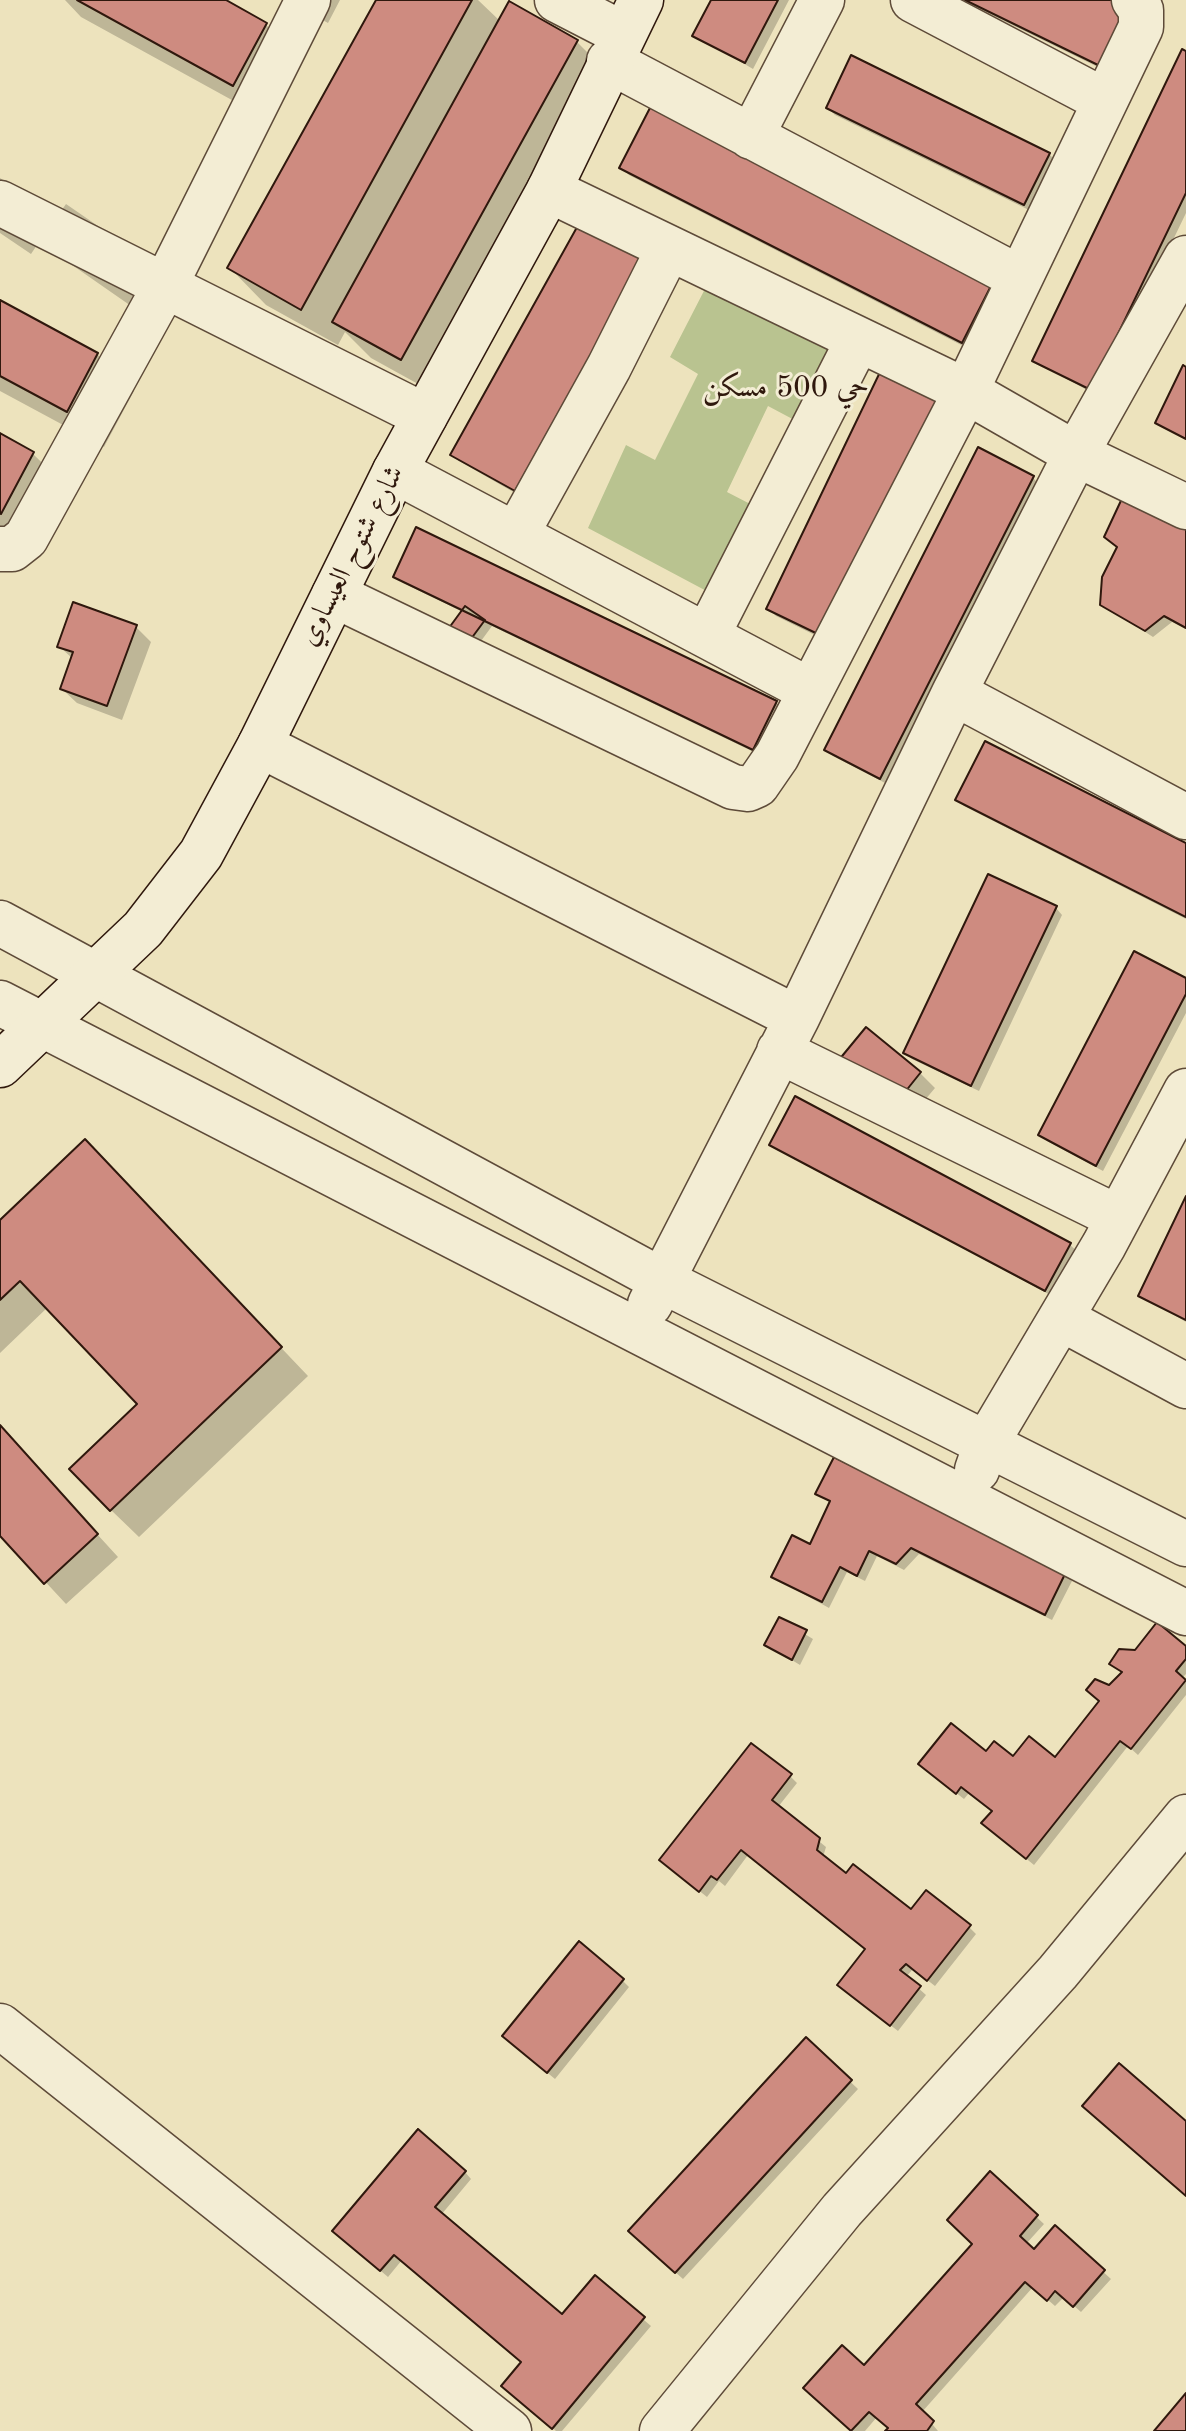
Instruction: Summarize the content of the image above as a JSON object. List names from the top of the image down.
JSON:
{
  "streets": {
    "street": ["شارع شتوح العيساوي"]
  },
  "districts": ["حي 500 مسكن"]
}
